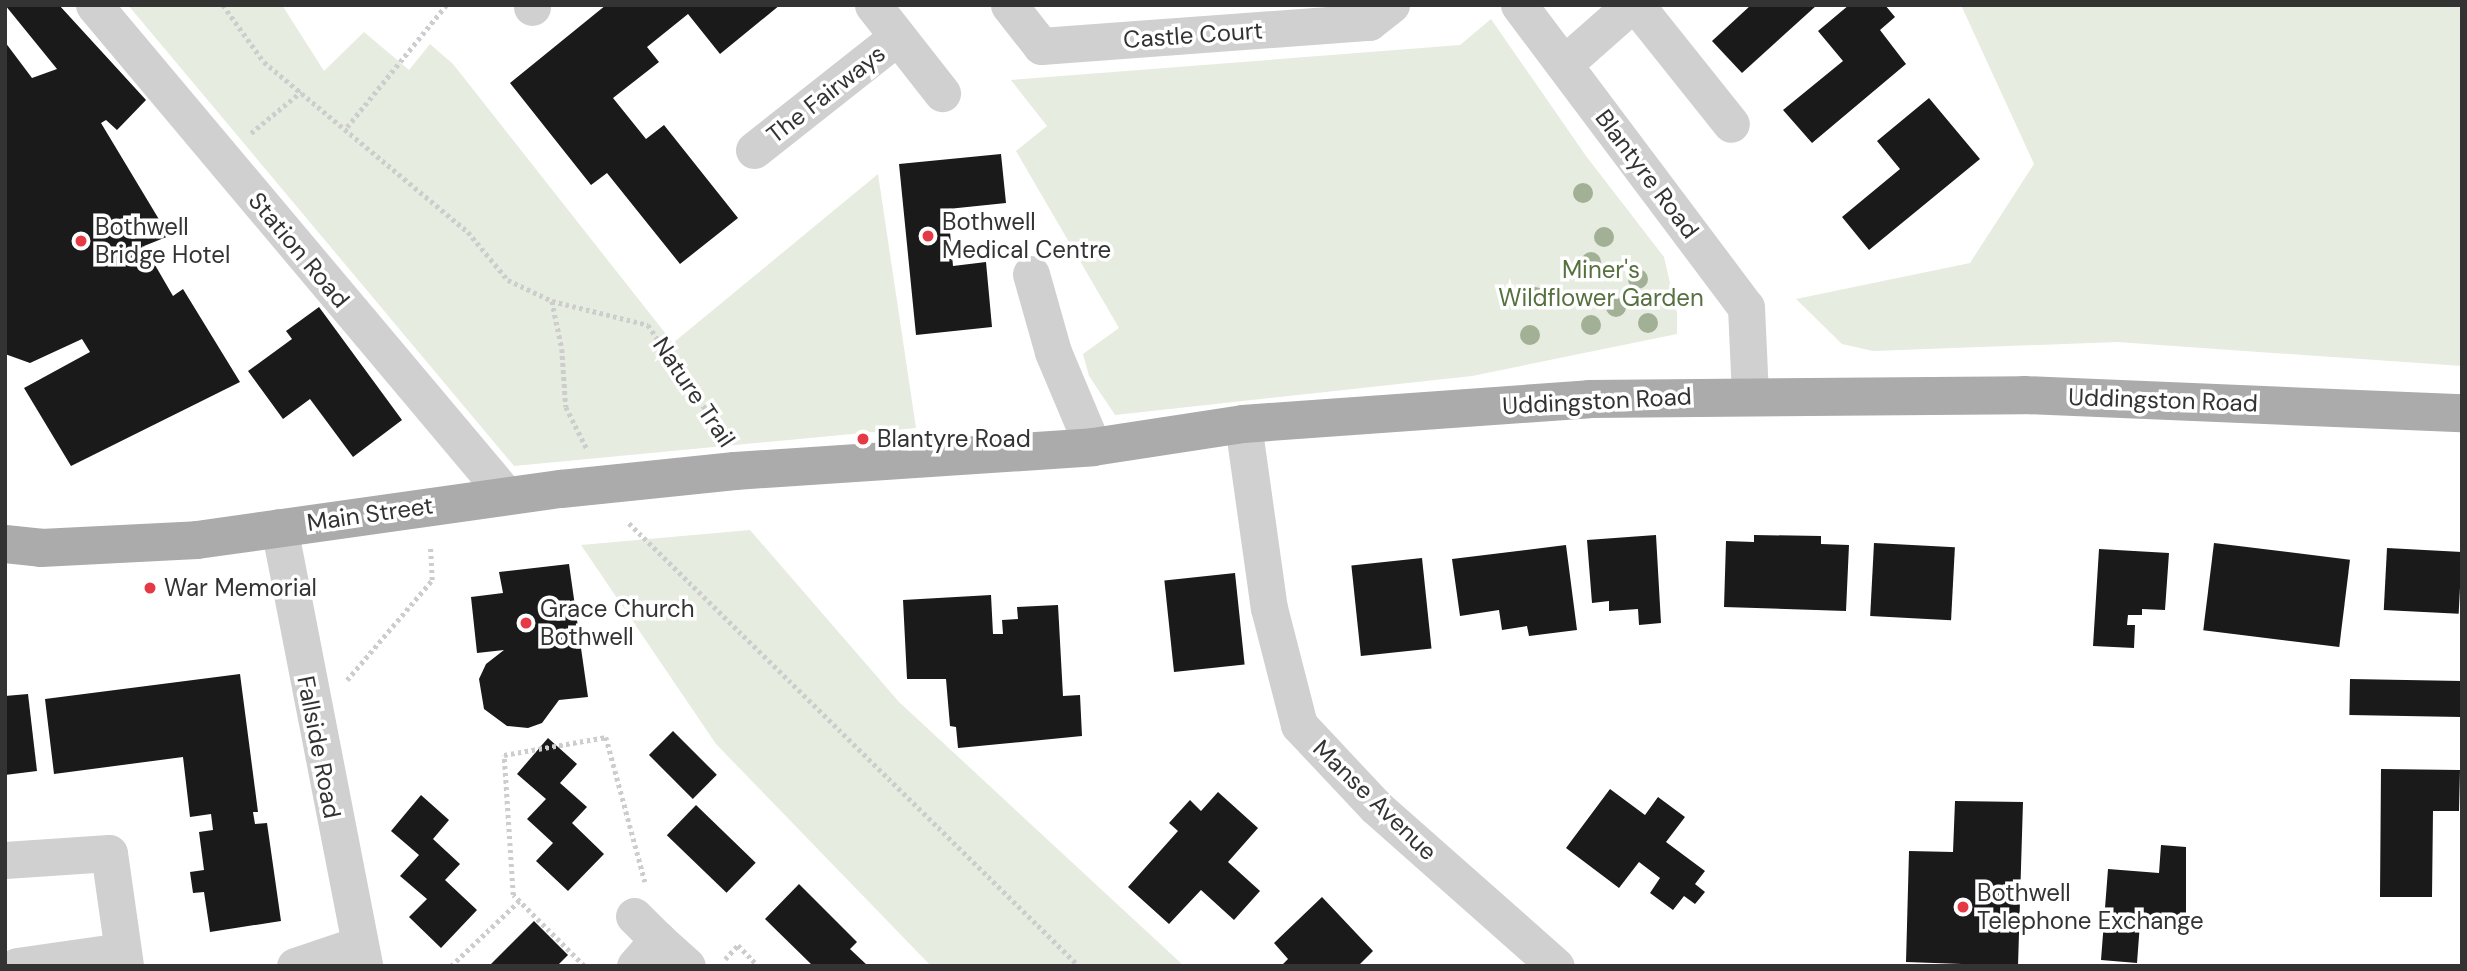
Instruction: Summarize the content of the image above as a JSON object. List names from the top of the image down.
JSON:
{
  "streets": {
    "main road": ["Uddingston Road", "Main Street"],
    "street": [
      "Castle Court",
      "The Fairways",
      "Blantyre Road",
      "Station Road",
      "Fallside Road",
      "Manse Avenue"
    ],
    "path": ["Nature Trail"]
  },
  "crossings": [
    ["Blantyre Road", "Uddingston Road"],
    ["Station Road", "Main Street"],
    ["Nature Trail", "Uddingston Road"],
    ["Nature Trail", "Main Street"],
    ["Uddingston Road", "Main Street"],
    ["Uddingston Road", "Manse Avenue"],
    ["Main Street", "Fallside Road"]
  ],
  "parks": ["Miner's Wildflower Garden"],
  "places": [
    "Bothwell Medical Centre",
    "Bothwell Bridge Hotel",
    "Blantyre Road",
    "War Memorial",
    "Grace Church Bothwell",
    "Bothwell Telephone Exchange"
  ]
}
